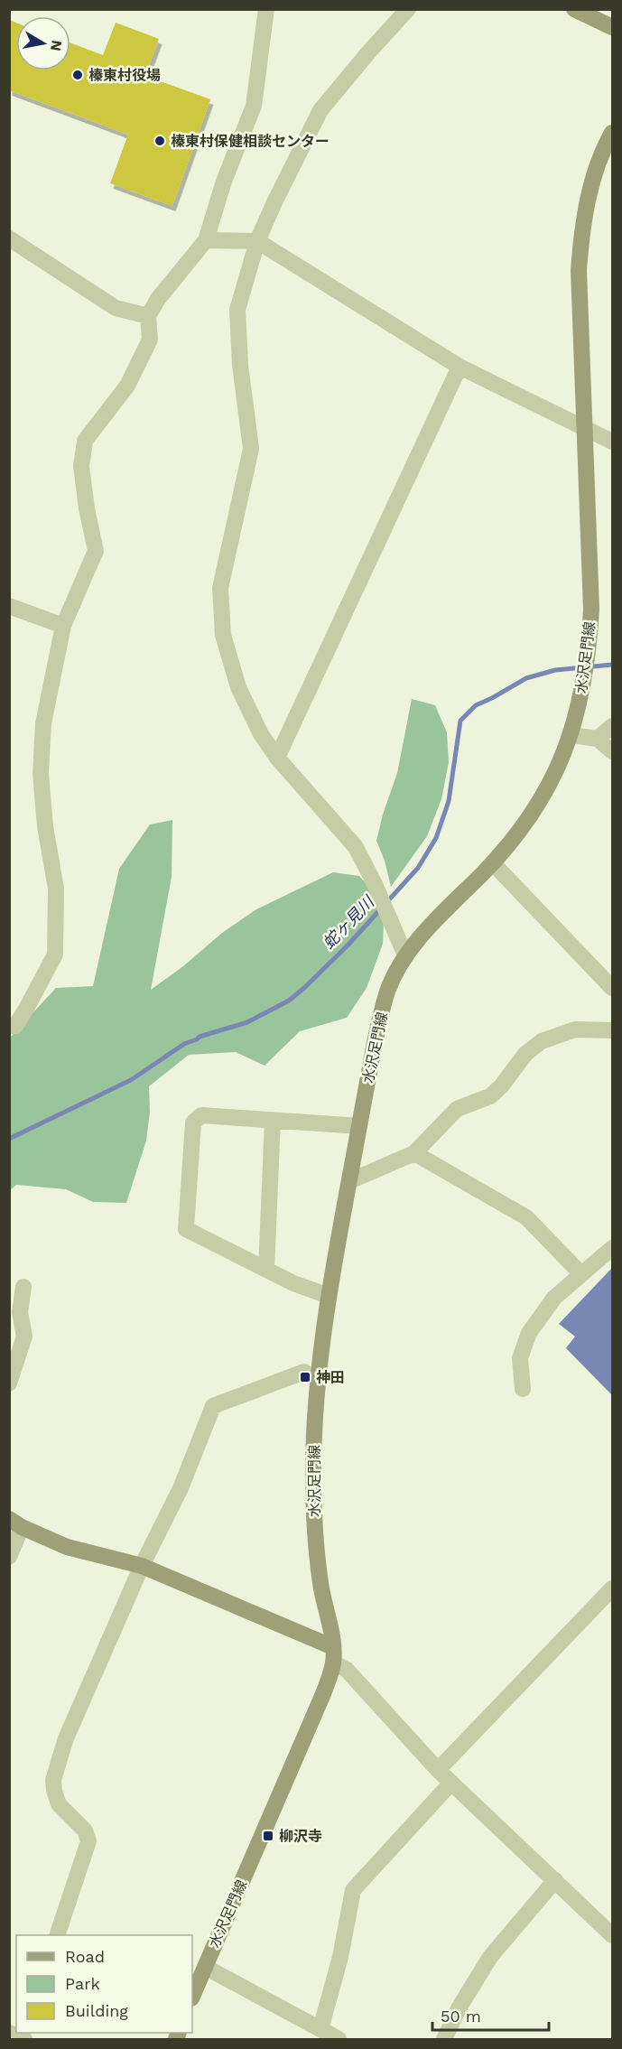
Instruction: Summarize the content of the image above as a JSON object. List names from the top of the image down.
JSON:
{
  "streets": {
    "main road": ["水沢足門線"]
  },
  "water": ["蛇ヶ見川"],
  "places": {
    "other": ["榛東村役場", "榛東村保健相談センター"],
    "transit": ["神田", "柳沢寺"]
  },
  "legend": ["Road", "Park", "Building"],
  "scale_bar": "50 m",
  "north": "right"
}
